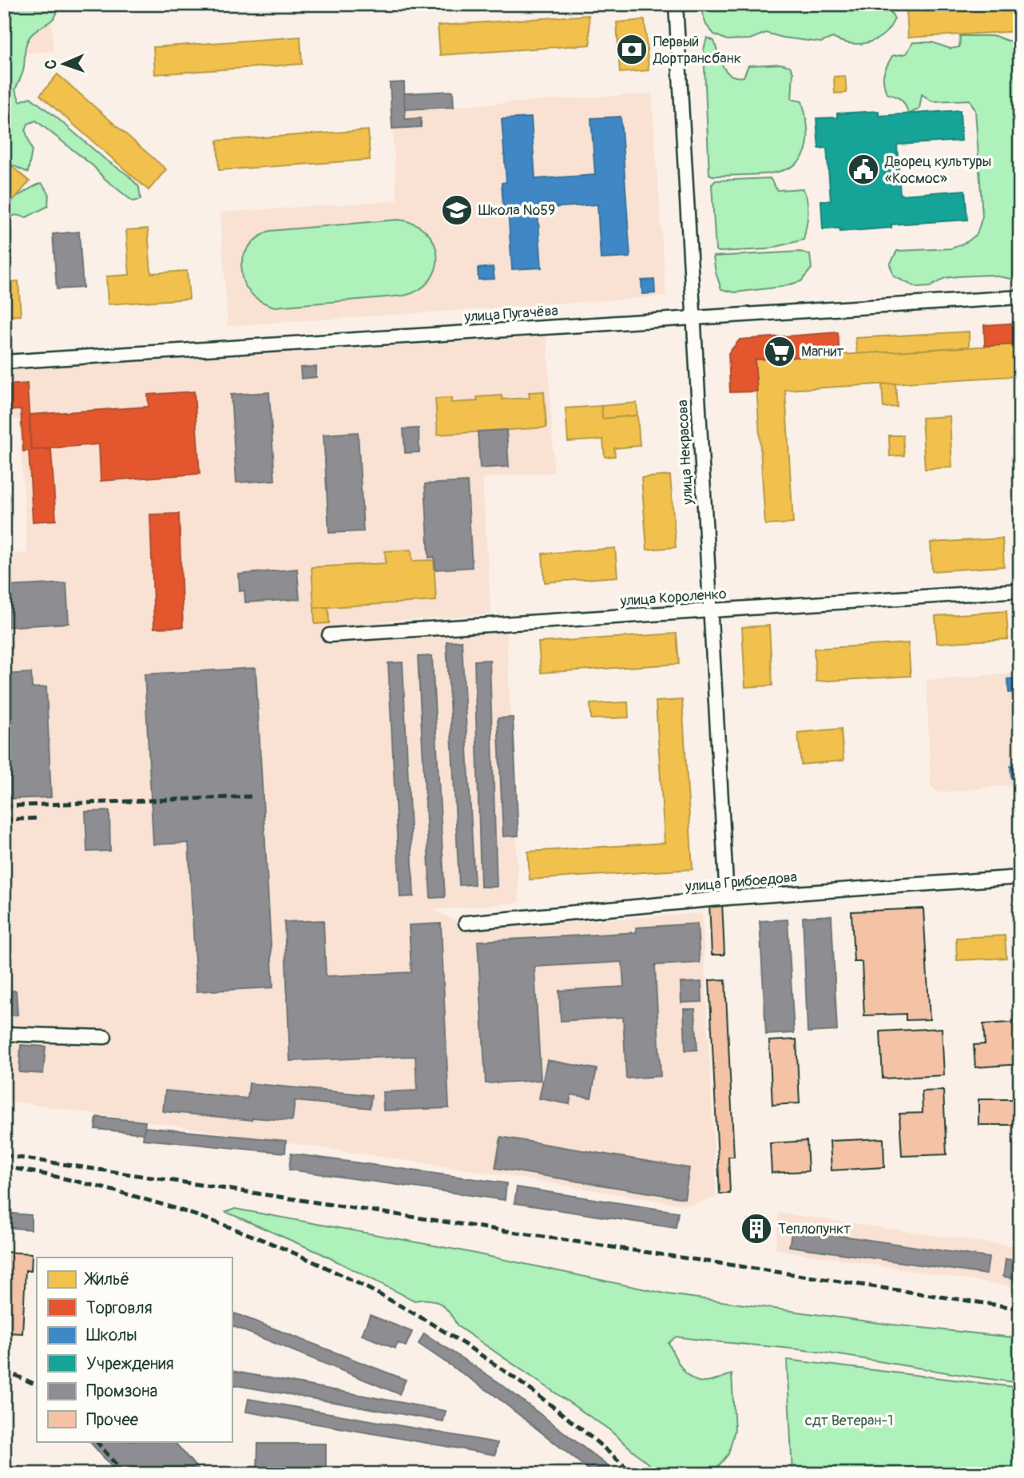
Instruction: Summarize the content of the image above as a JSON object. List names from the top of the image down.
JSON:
{
  "streets": {
    "street": [
      "улица Пугачёва",
      "улица Некрасова",
      "улица Короленко",
      "улица Грибоедова"
    ]
  },
  "crossings": [
    ["улица Пугачёва", "улица Некрасова"],
    ["улица Некрасова", "улица Короленко"],
    ["улица Некрасова", "улица Грибоедова"]
  ],
  "parks": ["сдт Ветеран-1"],
  "places": {
    "bank": ["Первый Дортрансбанк"],
    "public building": ["Дворец культуры «Космос»"],
    "school or university": ["Школа №59"],
    "supermarket": ["Магнит"],
    "building": ["Теплопункт"]
  },
  "legend": [
    "Жильё",
    "Торговля",
    "Школы",
    "Учреждения",
    "Промзона",
    "Прочее"
  ],
  "north": "left"
}
